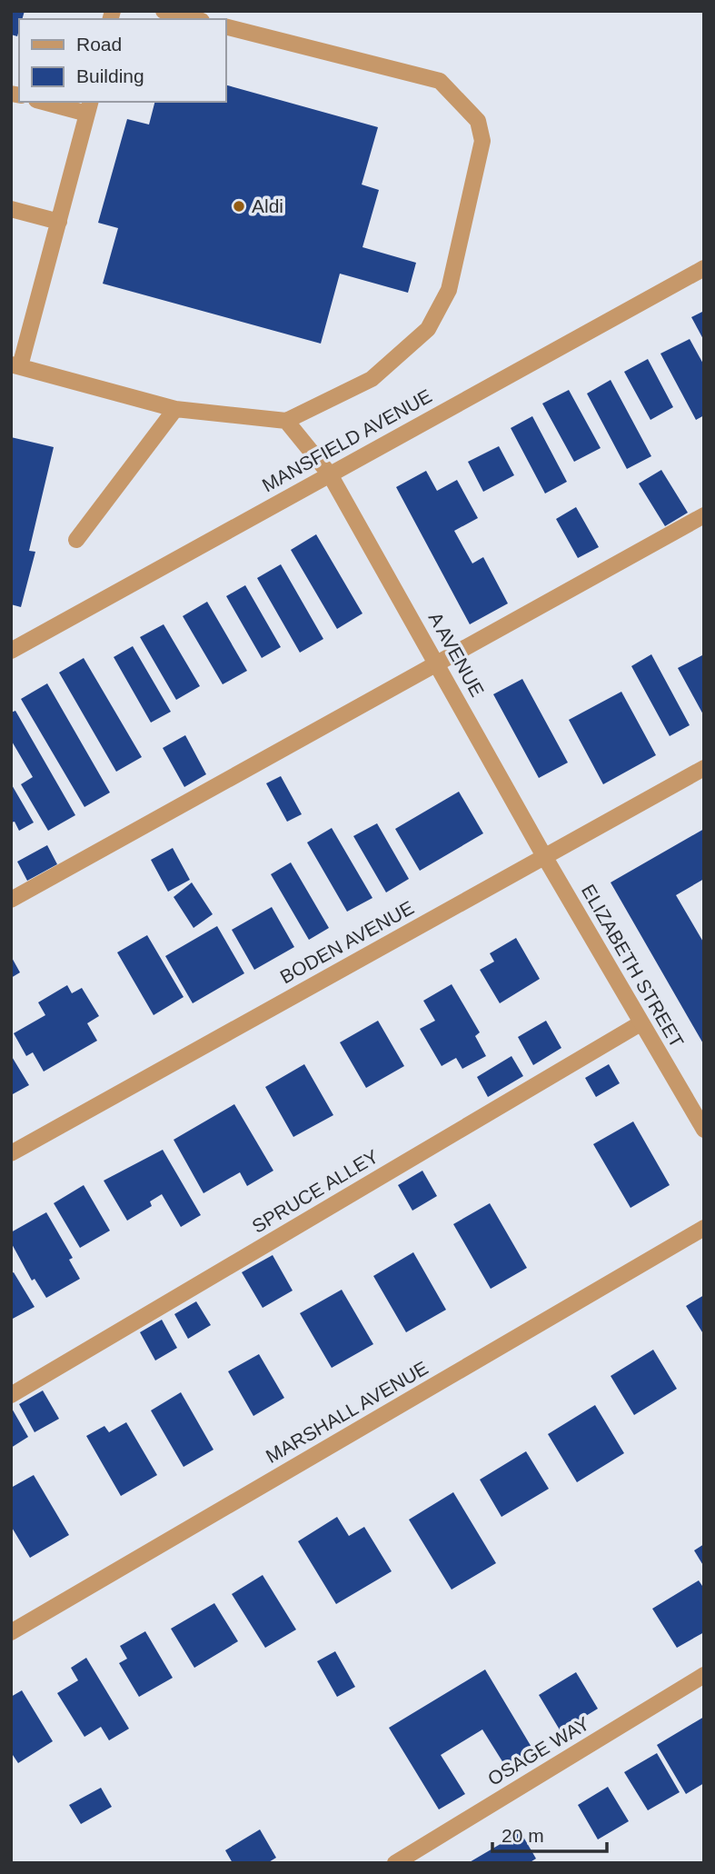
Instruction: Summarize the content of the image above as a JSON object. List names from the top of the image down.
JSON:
{
  "streets": {
    "street": [
      "MANSFIELD AVENUE",
      "A AVENUE",
      "BODEN AVENUE",
      "ELIZABETH STREET",
      "SPRUCE ALLEY",
      "MARSHALL AVENUE",
      "OSAGE WAY"
    ]
  },
  "crossings": [
    ["MANSFIELD AVENUE", "A AVENUE"],
    ["A AVENUE", "BODEN AVENUE"],
    ["A AVENUE", "ELIZABETH STREET"],
    ["BODEN AVENUE", "ELIZABETH STREET"],
    ["ELIZABETH STREET", "SPRUCE ALLEY"]
  ],
  "places": ["Aldi"],
  "legend": ["Road", "Building"],
  "scale_bar": "20 m"
}
